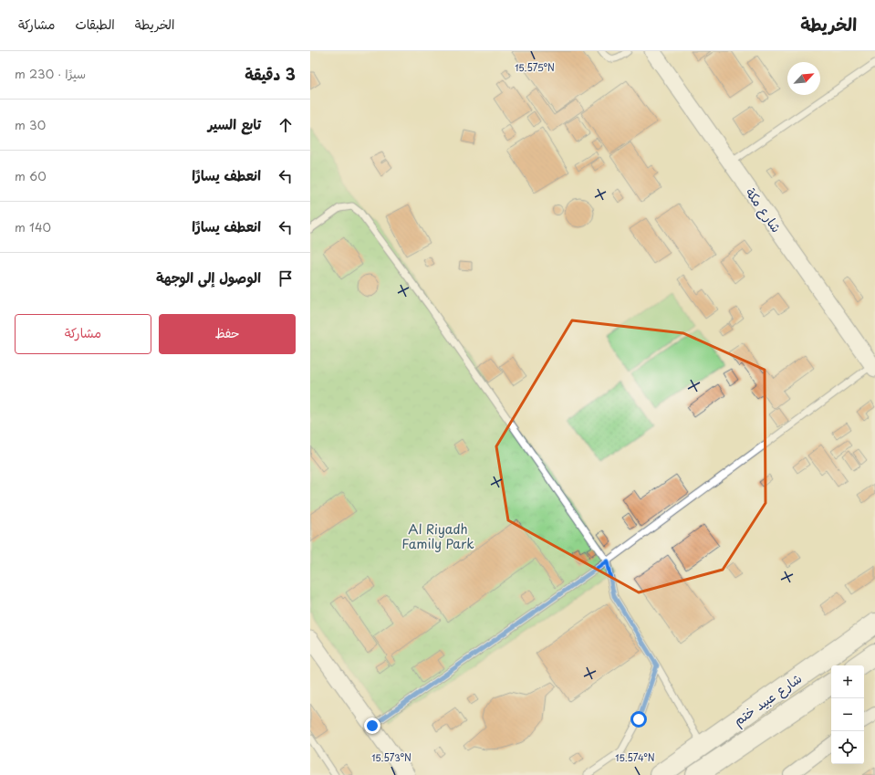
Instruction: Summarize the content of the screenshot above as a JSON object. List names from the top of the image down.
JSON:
{
  "streets": {
    "main road": ["شارع عبيد ختم"],
    "street": ["شارع مكة"]
  },
  "parks": ["Al Riyadh Family Park"],
  "north": "top right",
  "page": {
    "header": "الخريطة",
    "nav": ["الخريطة", "الطبقات", "مشاركة"],
    "heading": ["3 دقيقة", "سيرًا · 230 m"],
    "list": [
      ["تابع السير", "30 m"],
      ["انعطف يسارًا", "60 m"],
      ["انعطف يسارًا", "140 m"],
      "الوصول إلى الوجهة"
    ],
    "buttons": ["حفظ", "مشاركة"],
    "map_buttons": ["+", "−"]
  },
  "coordinates": ["15.575°N", "15.573°N", "15.574°N"]
}
